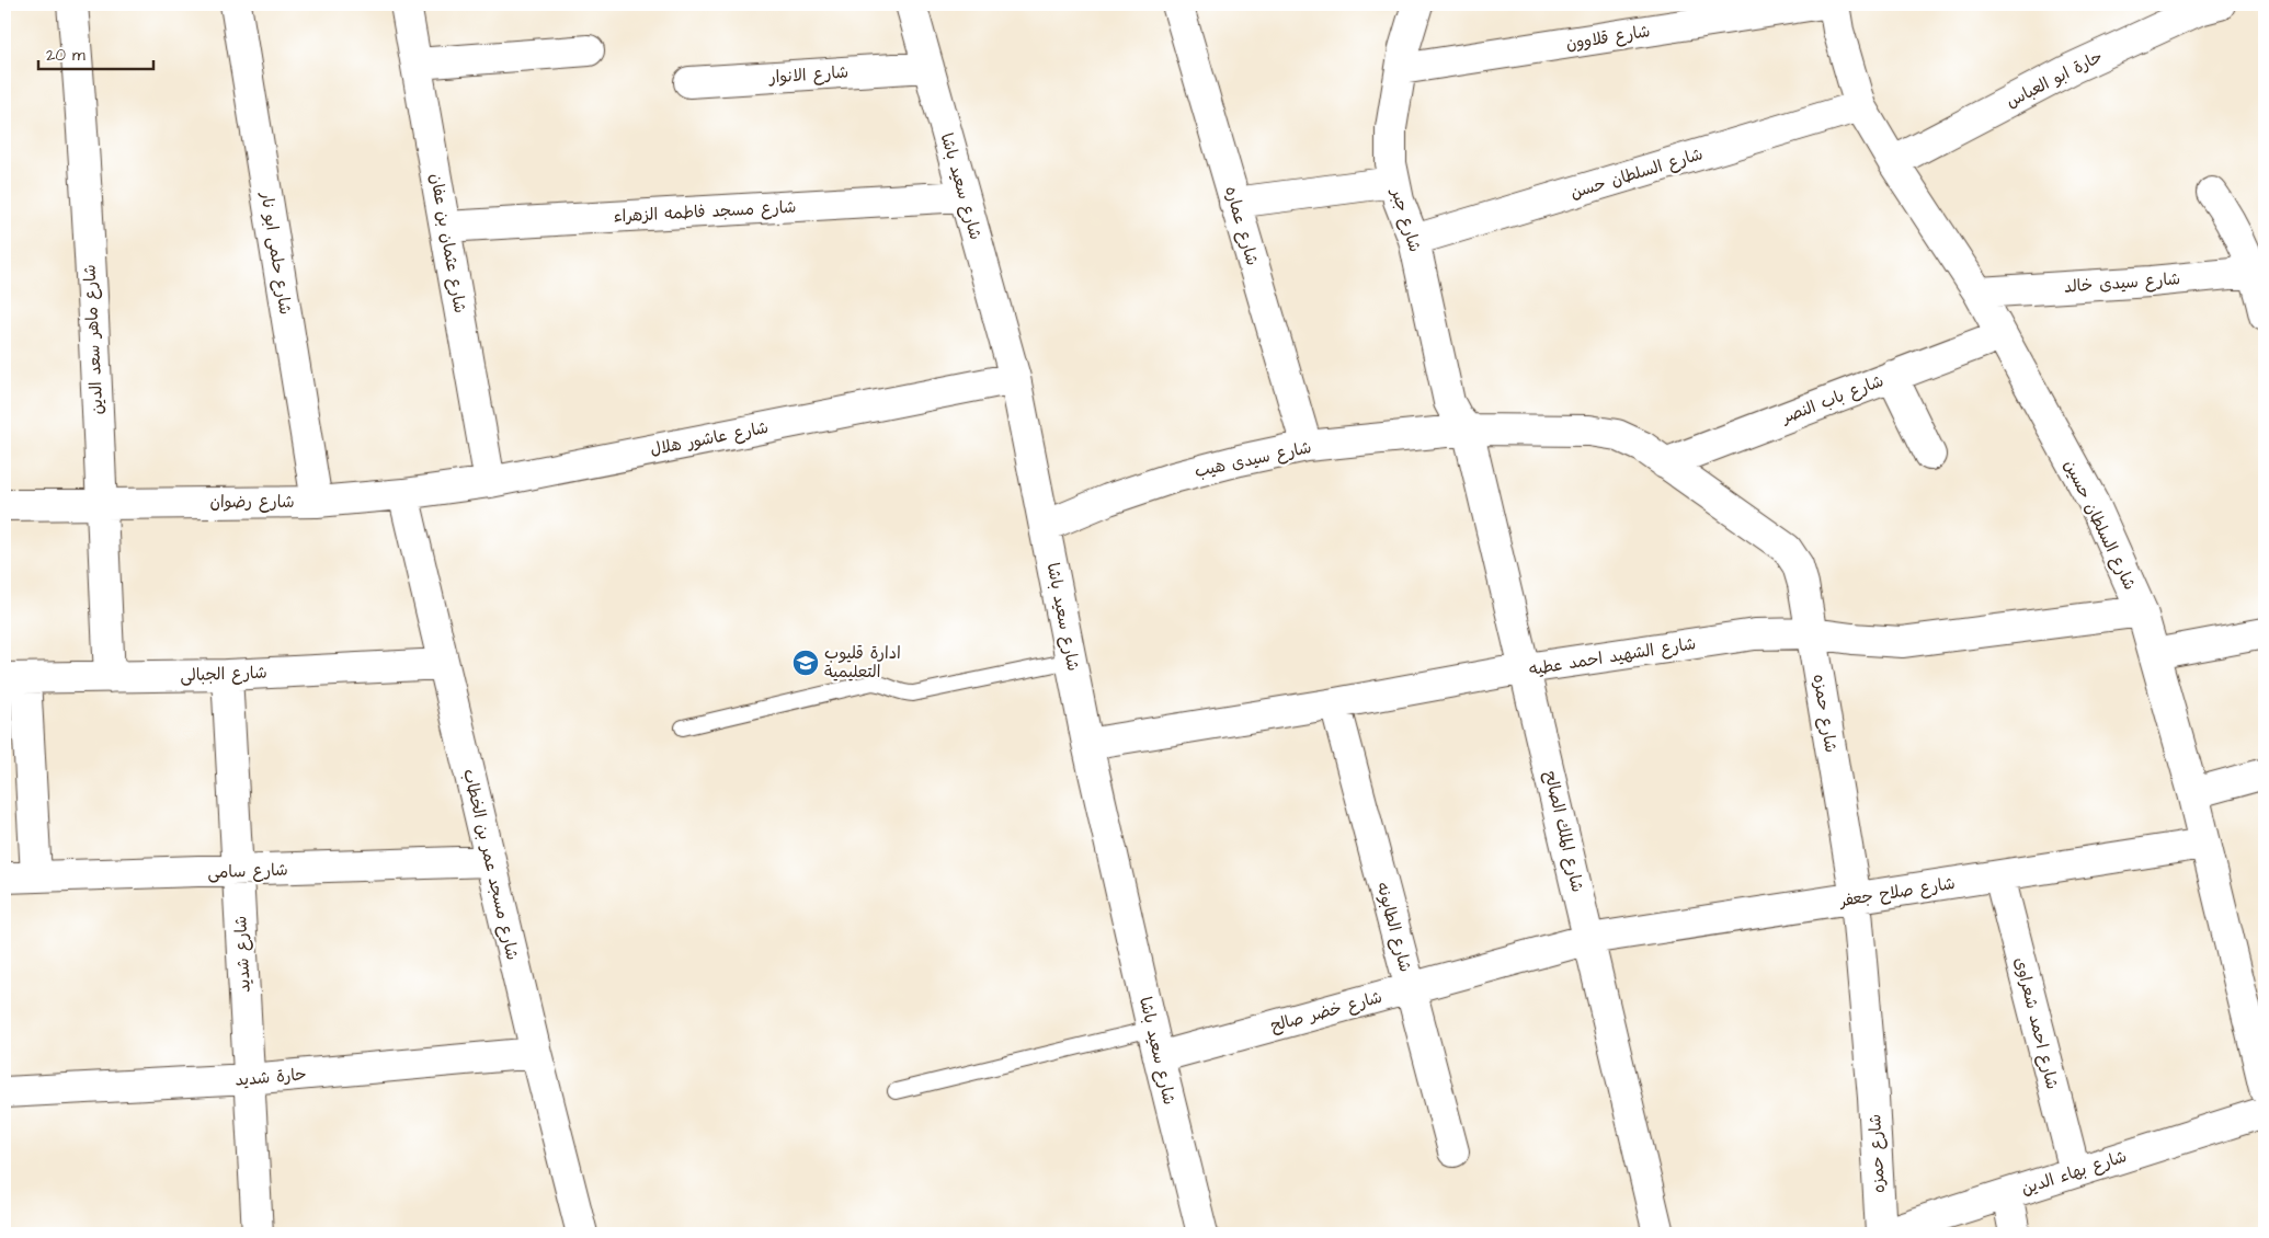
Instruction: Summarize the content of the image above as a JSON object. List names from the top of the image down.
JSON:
{
  "streets": {
    "street": [
      "شارع قلاوون",
      "شارع الانوار",
      "حارة ابو العباس",
      "شارع السلطان حسن",
      "شارع سعيد باشا",
      "شارع مسجد فاطمه الزهراء",
      "شارع جبر",
      "شارع عماره",
      "شارع عثمان بن عفان",
      "شارع حلمى ابو نار",
      "شارع سيدى خالد",
      "شارع ماهر سعد الدين",
      "شارع باب النصر",
      "شارع عاشور هلال",
      "شارع سيدى هيب",
      "شارع رضوان",
      "شارع السلطان حسين",
      "شارع الشهيد احمد عطيه",
      "شارع الجبالى",
      "شارع حمزه",
      "شارع الملك الصالح",
      "شارع مسجد عمر بن الخطاب",
      "شارع سامى",
      "شارع صلاح جعفر",
      "شارع الطابونه",
      "شارع شديد",
      "شارع خضر صالح",
      "شارع احمد شعراوى",
      "حارة شديد",
      "شارع بهاء الدين"
    ]
  },
  "crossings": [
    ["شارع قلاوون", "شارع جبر"],
    ["شارع الانوار", "شارع سعيد باشا"],
    ["حارة ابو العباس", "شارع السلطان حسين"],
    ["شارع السلطان حسن", "شارع جبر"],
    ["شارع السلطان حسن", "شارع السلطان حسين"],
    ["شارع سعيد باشا", "شارع مسجد فاطمه الزهراء"],
    ["شارع سعيد باشا", "شارع عاشور هلال"],
    ["شارع سعيد باشا", "شارع سيدى هيب"],
    ["شارع سعيد باشا", "شارع الشهيد احمد عطيه"],
    ["شارع سعيد باشا", "شارع خضر صالح"],
    ["شارع مسجد فاطمه الزهراء", "شارع عثمان بن عفان"],
    ["شارع جبر", "شارع سيدى هيب"],
    ["شارع جبر", "شارع حمزه"],
    ["شارع جبر", "شارع الملك الصالح"],
    ["شارع عماره", "شارع سيدى هيب"],
    ["شارع عثمان بن عفان", "شارع عاشور هلال"],
    ["شارع حلمى ابو نار", "شارع رضوان"],
    ["شارع سيدى خالد", "شارع السلطان حسين"],
    ["شارع ماهر سعد الدين", "شارع رضوان"],
    ["شارع ماهر سعد الدين", "شارع الجبالى"],
    ["شارع باب النصر", "شارع السلطان حسين"],
    ["شارع باب النصر", "شارع حمزه"],
    ["شارع عاشور هلال", "شارع رضوان"],
    ["شارع عاشور هلال", "شارع مسجد عمر بن الخطاب"],
    ["شارع سيدى هيب", "شارع حمزه"],
    ["شارع سيدى هيب", "شارع الملك الصالح"],
    ["شارع رضوان", "شارع مسجد عمر بن الخطاب"],
    ["شارع السلطان حسين", "شارع الشهيد احمد عطيه"],
    ["شارع السلطان حسين", "شارع صلاح جعفر"],
    ["شارع الشهيد احمد عطيه", "شارع حمزه"],
    ["شارع الشهيد احمد عطيه", "شارع الملك الصالح"],
    ["شارع الشهيد احمد عطيه", "شارع الطابونه"],
    ["شارع الجبالى", "شارع مسجد عمر بن الخطاب"],
    ["شارع الجبالى", "شارع شديد"],
    ["شارع حمزه", "شارع الملك الصالح"],
    ["شارع حمزه", "شارع صلاح جعفر"],
    ["شارع حمزه", "شارع بهاء الدين"],
    ["شارع الملك الصالح", "شارع صلاح جعفر"],
    ["شارع الملك الصالح", "شارع خضر صالح"],
    ["شارع مسجد عمر بن الخطاب", "شارع سامى"],
    ["شارع مسجد عمر بن الخطاب", "حارة شديد"],
    ["شارع سامى", "شارع شديد"],
    ["شارع صلاح جعفر", "شارع خضر صالح"],
    ["شارع صلاح جعفر", "شارع احمد شعراوى"],
    ["شارع الطابونه", "شارع خضر صالح"],
    ["شارع شديد", "حارة شديد"],
    ["شارع احمد شعراوى", "شارع بهاء الدين"]
  ],
  "places": {
    "school or university": ["ادارة قليوب التعليمية"]
  },
  "scale_bar": "20 m"
}
